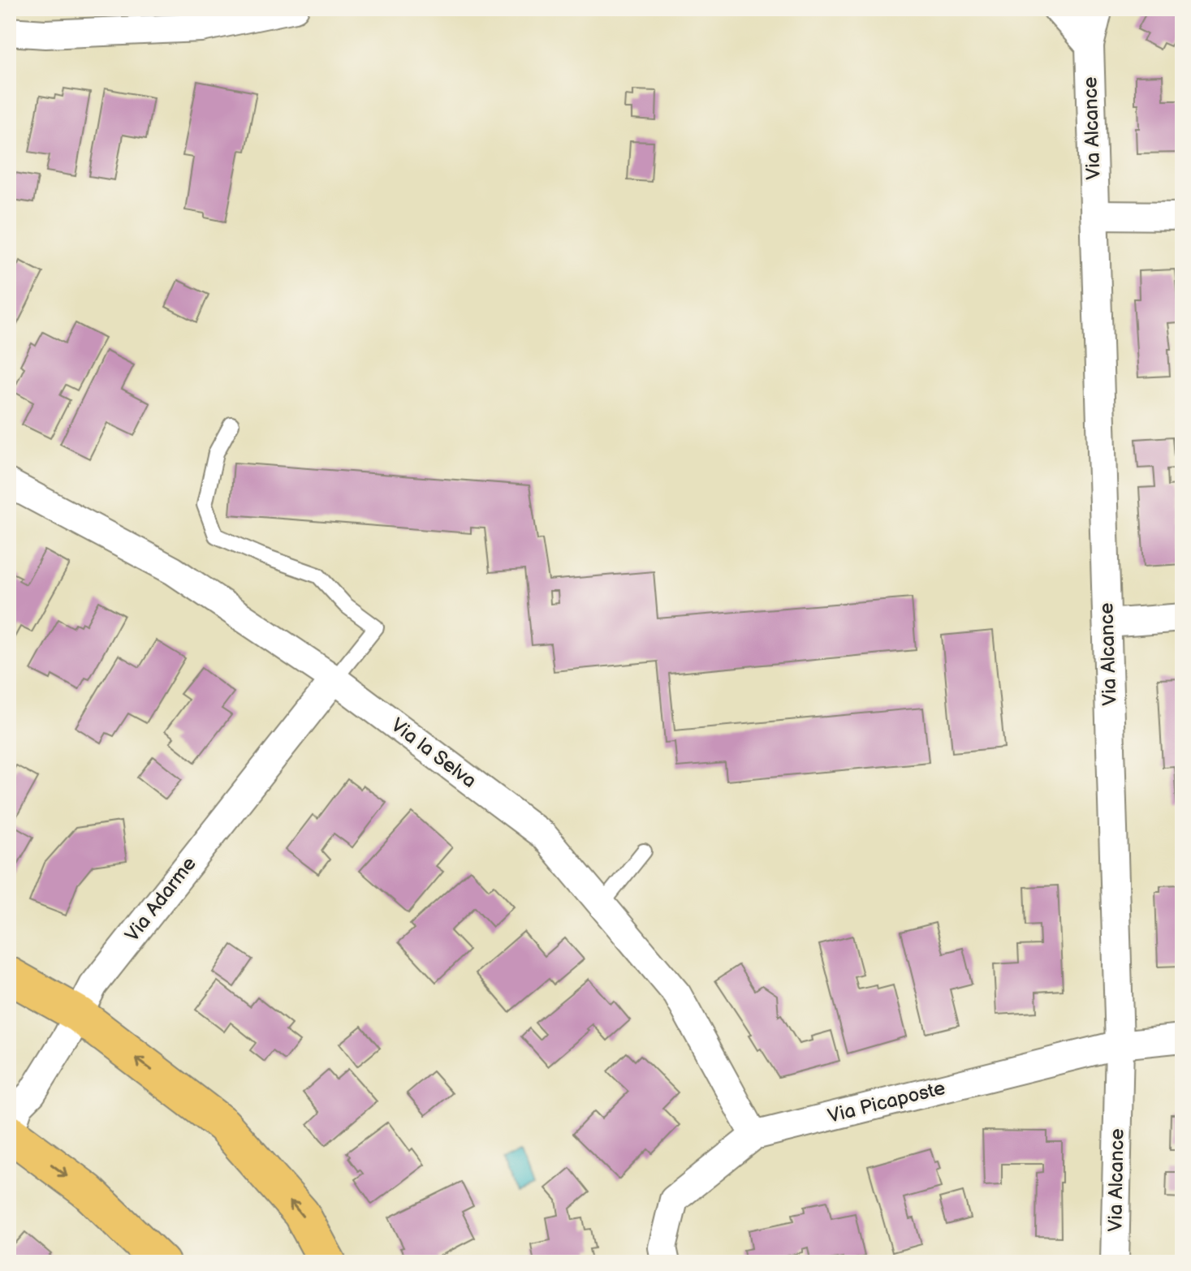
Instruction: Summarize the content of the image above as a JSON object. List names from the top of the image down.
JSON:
{
  "streets": {
    "street": [
      "Via Alcance",
      "Via la Selva",
      "Via Adarme",
      "Via Picaposte"
    ]
  },
  "crossings": [
    ["Via Alcance", "Via Picaposte"],
    ["Via la Selva", "Via Adarme"],
    ["Via la Selva", "Via Picaposte"]
  ]
}
